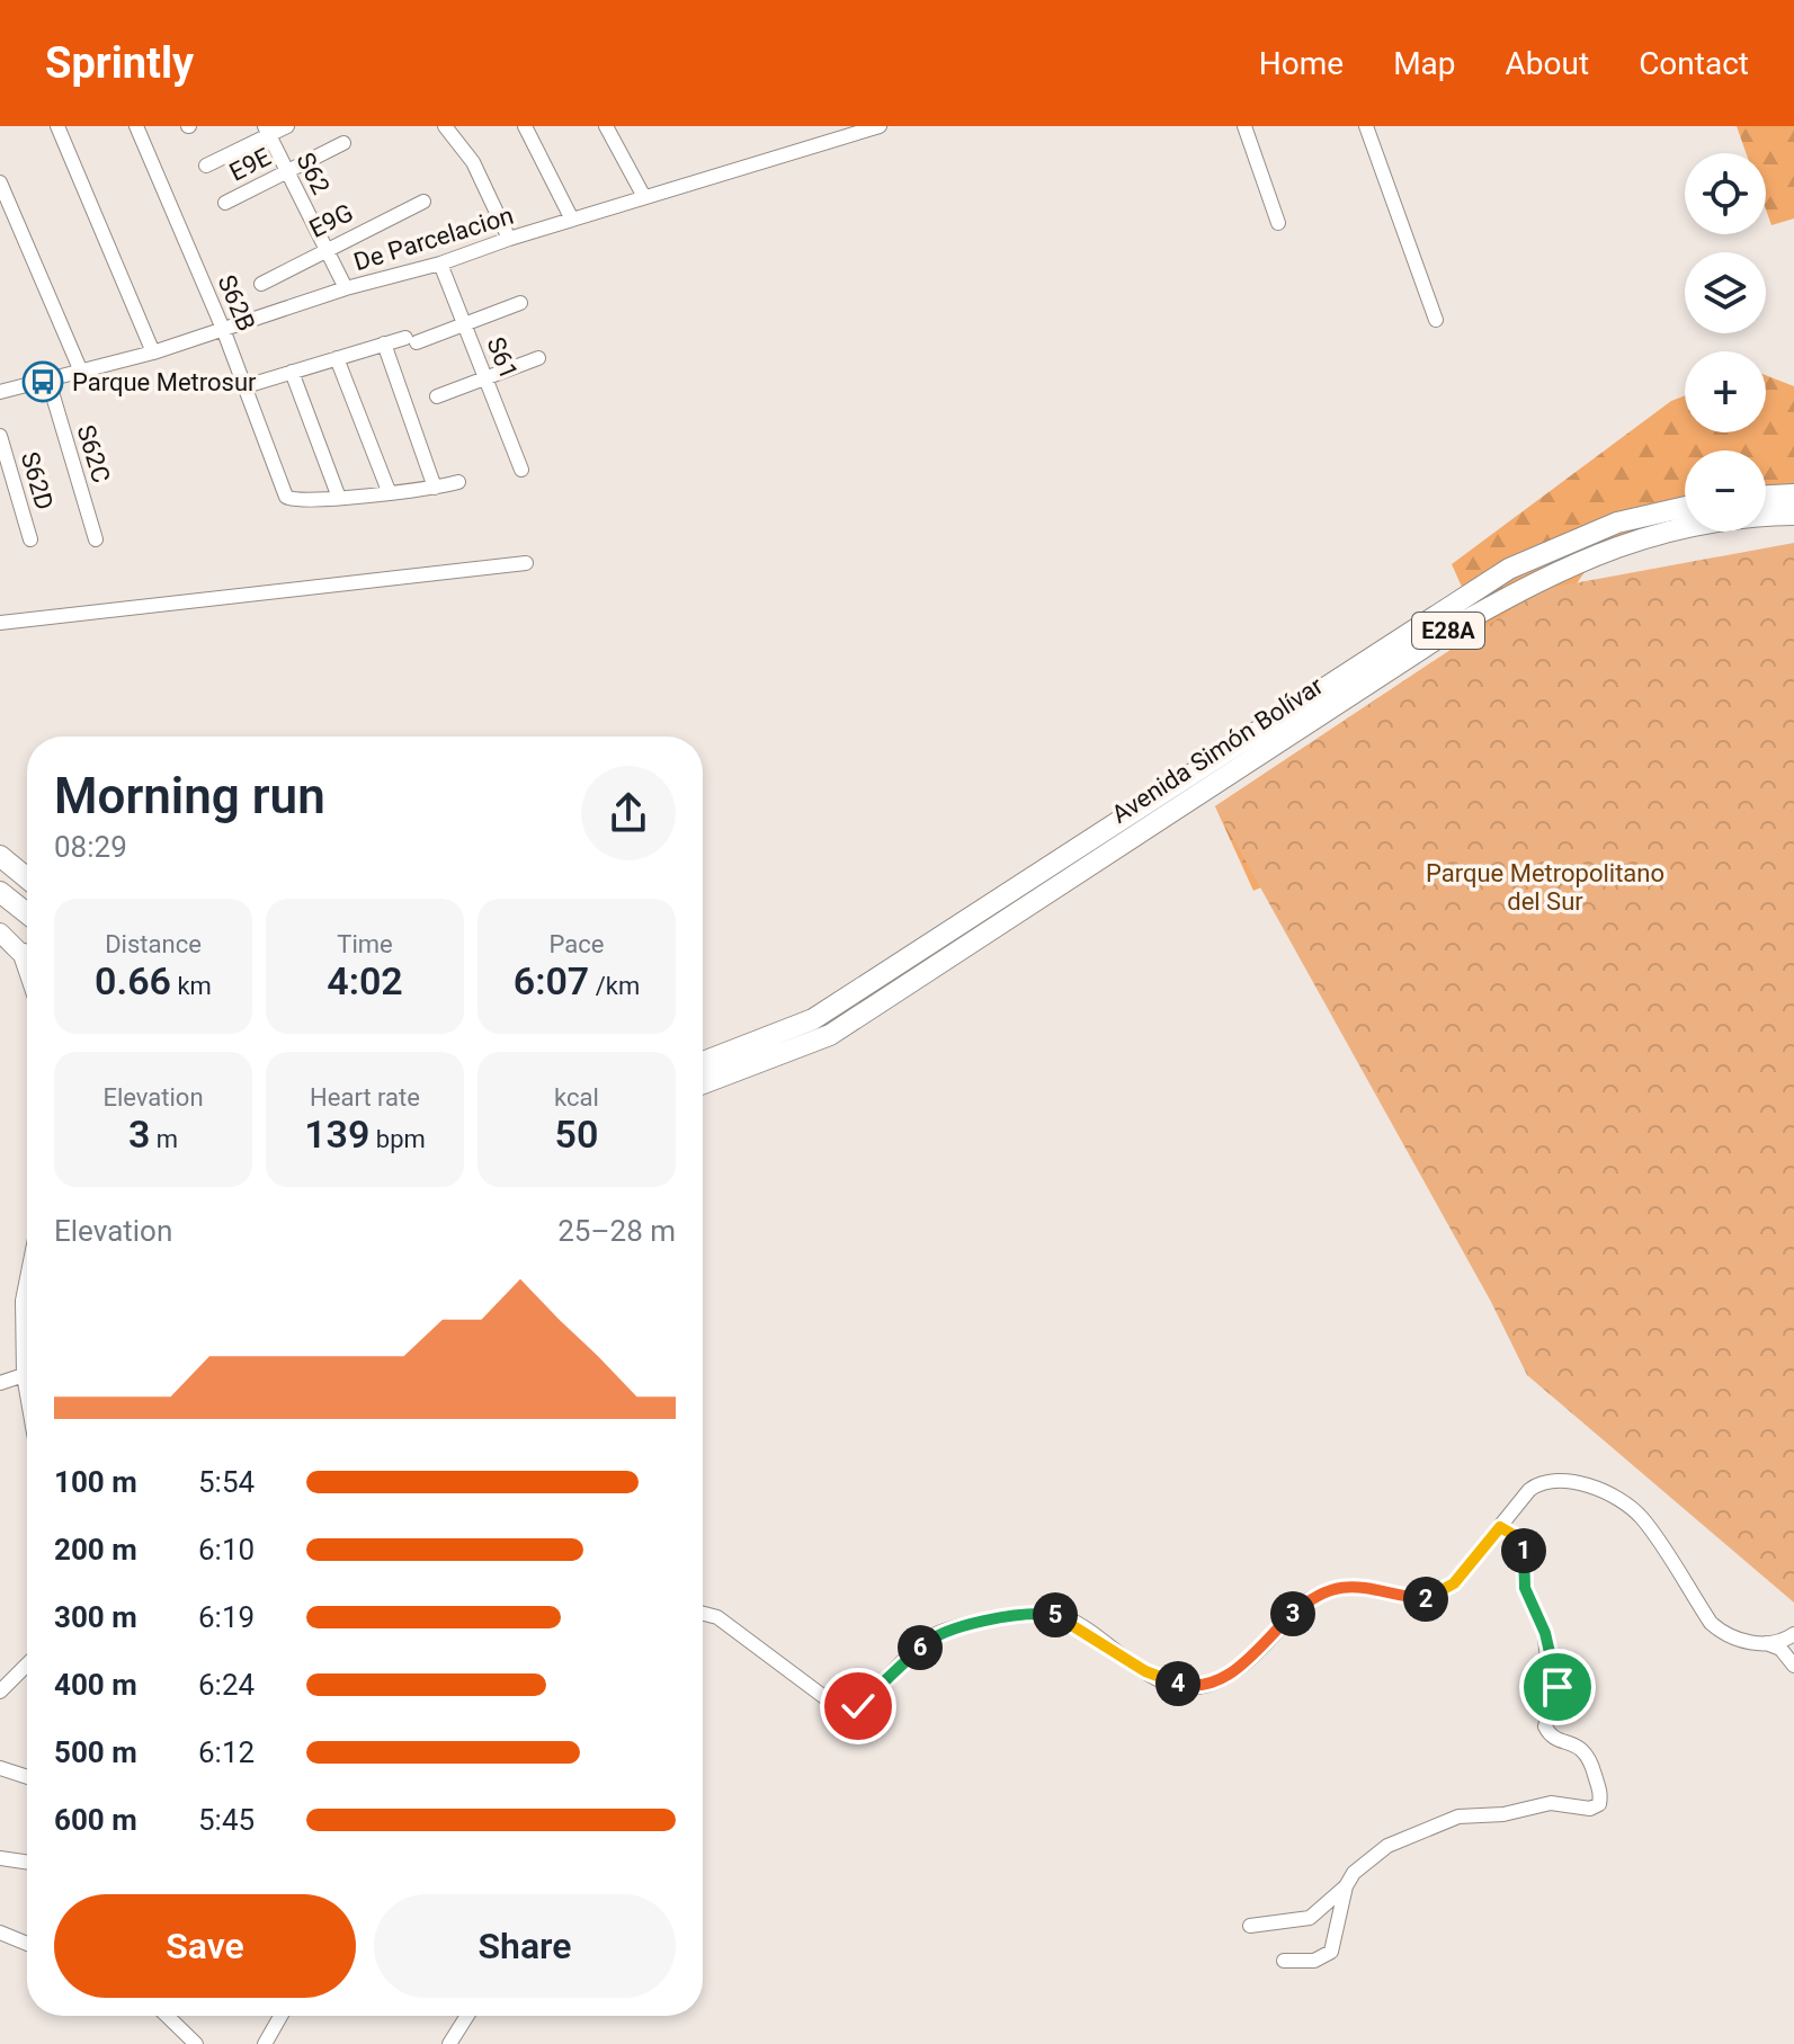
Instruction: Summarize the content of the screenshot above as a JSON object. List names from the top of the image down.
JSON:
{
  "streets": {
    "highway": ["E28A", "Avenida Simón Bolívar"],
    "street": [
      "E9E",
      "S62",
      "E9G",
      "De Parcelacion",
      "S62B",
      "S61",
      "S62C",
      "S62D"
    ]
  },
  "crossings": [
    ["E9E", "S62"],
    ["S62", "E9G"],
    ["S62", "De Parcelacion"],
    ["De Parcelacion", "S62B"],
    ["De Parcelacion", "S61"],
    ["De Parcelacion", "S62C"]
  ],
  "parks": ["Parque Metropolitano del Sur"],
  "places": {
    "bus stop": ["Parque Metrosur"]
  },
  "page": {
    "header": "Sprintly",
    "nav": [
      "Home",
      "Map",
      "About",
      "Contact"
    ],
    "map_buttons": ["+", "−"],
    "heading": ["Morning run", "08:29"],
    "stats": [
      ["Distance", "0.66 km"],
      ["Time", "4:02"],
      ["Pace", "6:07 /km"],
      ["Elevation", "3 m"],
      ["Heart rate", "139 bpm"],
      ["kcal", "50"]
    ],
    "chart": ["Elevation", "25–28 m"],
    "list": [
      {
        "name": "100 m",
        "note": "5:54"
      },
      {
        "name": "200 m",
        "note": "6:10"
      },
      {
        "name": "300 m",
        "note": "6:19"
      },
      {
        "name": "400 m",
        "note": "6:24"
      },
      {
        "name": "500 m",
        "note": "6:12"
      },
      {
        "name": "600 m",
        "note": "5:45"
      }
    ],
    "pins": [
      "1",
      "2",
      "3",
      "5",
      "6",
      "4"
    ],
    "buttons": ["Save", "Share"]
  }
}
